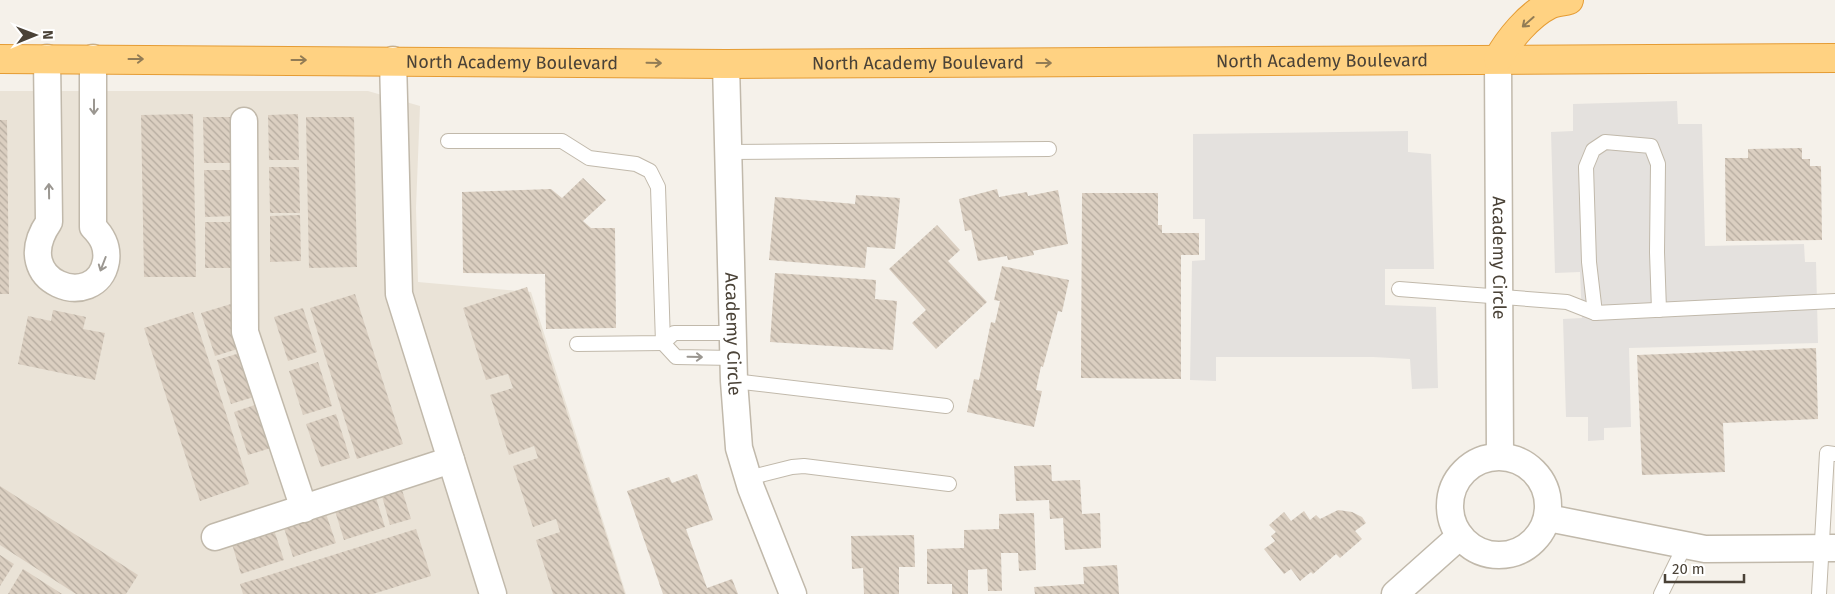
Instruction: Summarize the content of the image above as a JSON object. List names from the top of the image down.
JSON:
{
  "streets": {
    "highway": ["North Academy Boulevard"],
    "street": ["Academy Circle"]
  },
  "crossings": [
    ["North Academy Boulevard", "Academy Circle"]
  ],
  "one_way": ["North Academy Boulevard"],
  "scale_bar": "20 m",
  "north": "right"
}
